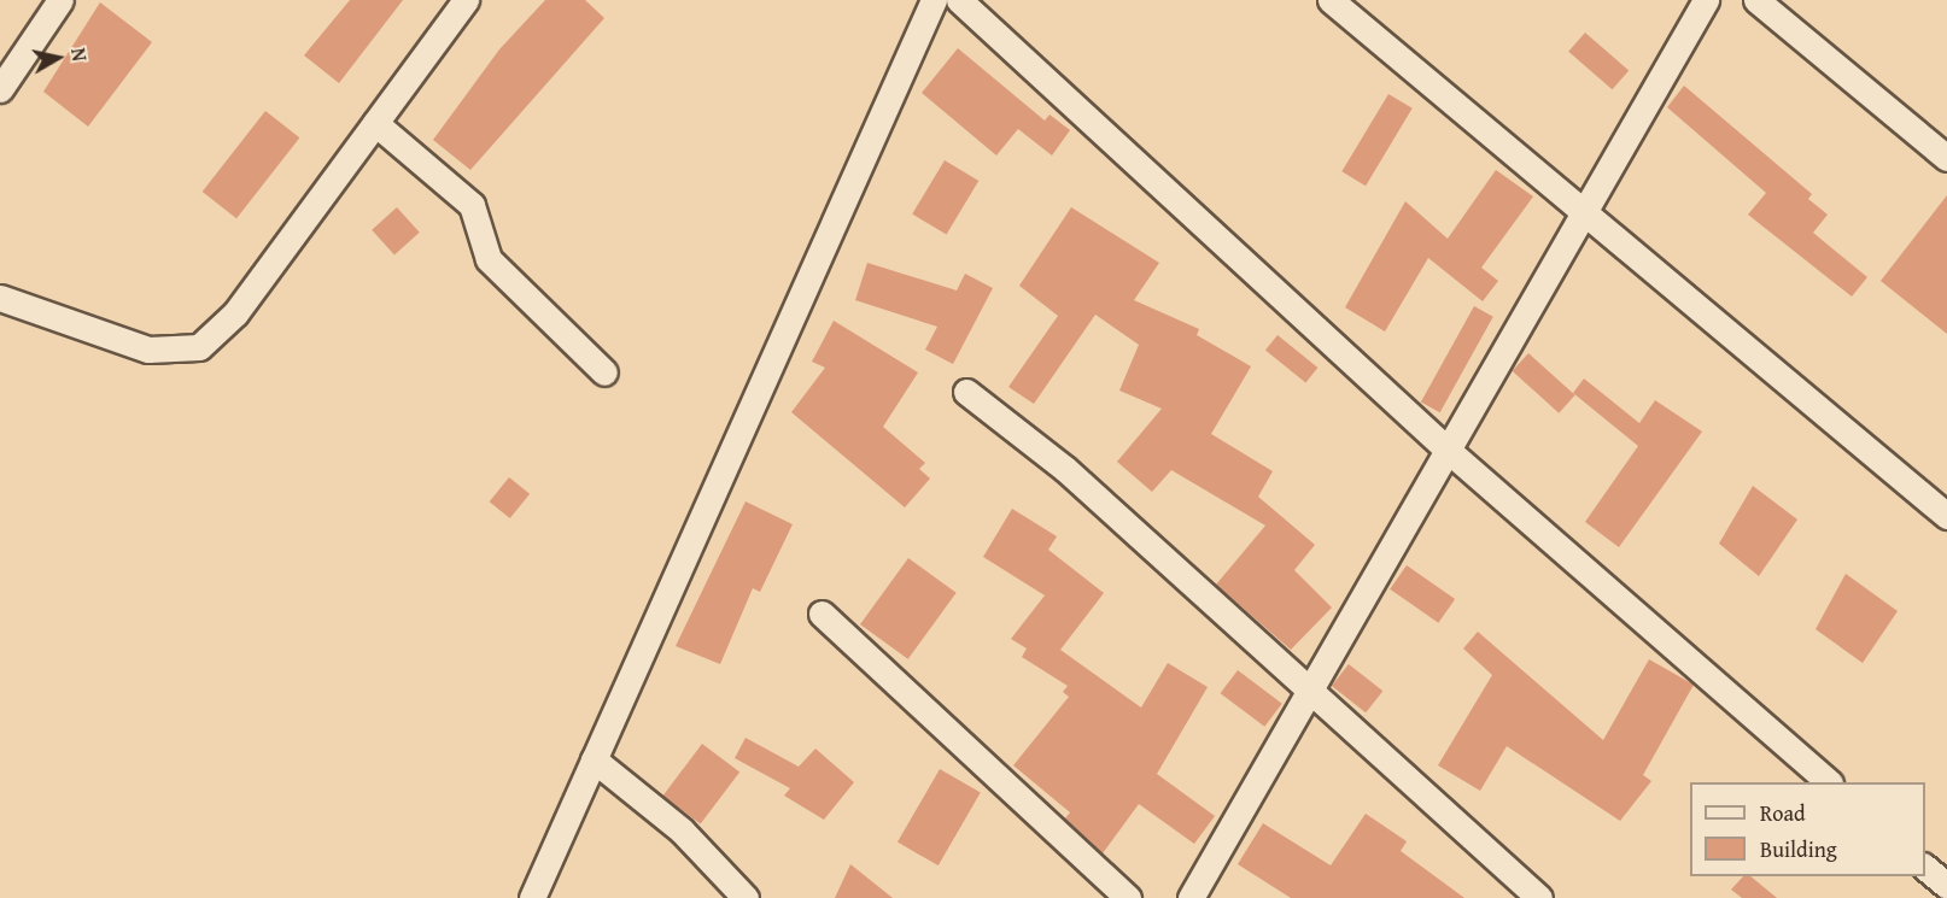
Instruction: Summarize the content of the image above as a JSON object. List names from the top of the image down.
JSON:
{
  "legend": ["Road", "Building"],
  "north": "right"
}
